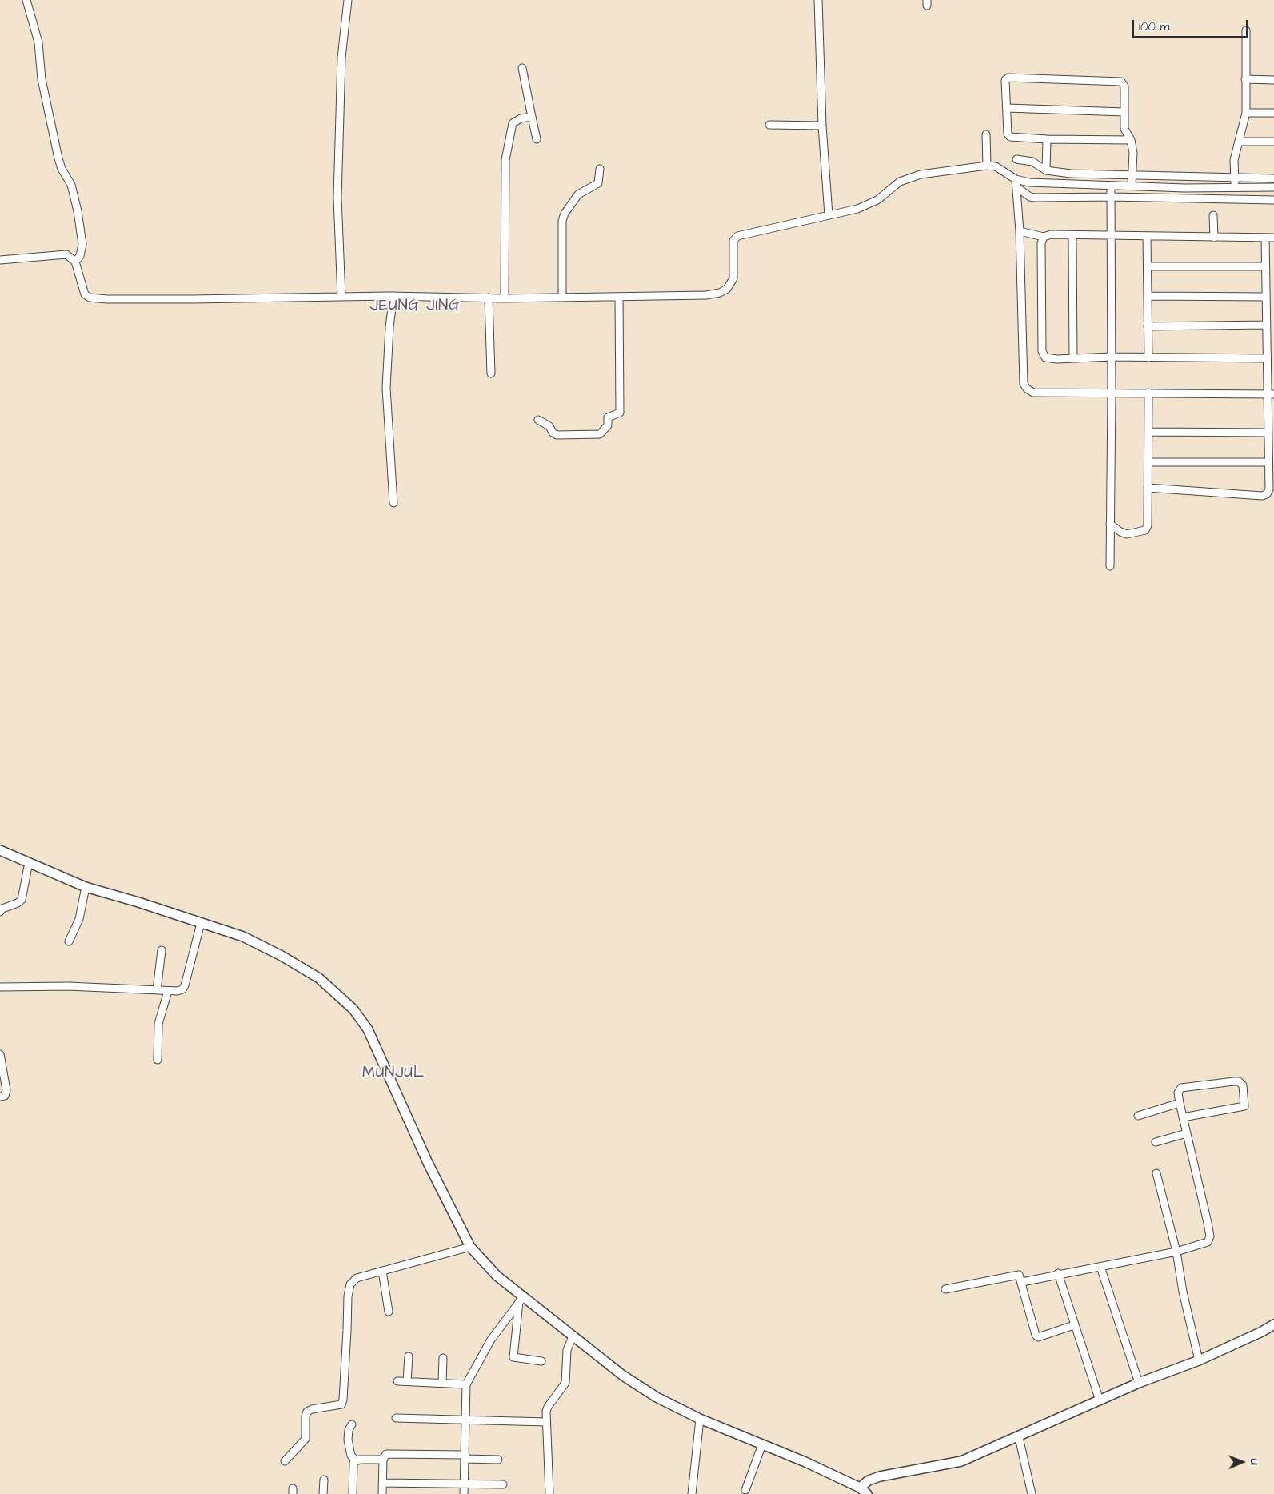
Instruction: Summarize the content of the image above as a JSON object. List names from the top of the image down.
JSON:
{
  "districts": ["JEUNG JING", "MUNJUL"],
  "scale_bar": "100 m",
  "north": "right"
}
